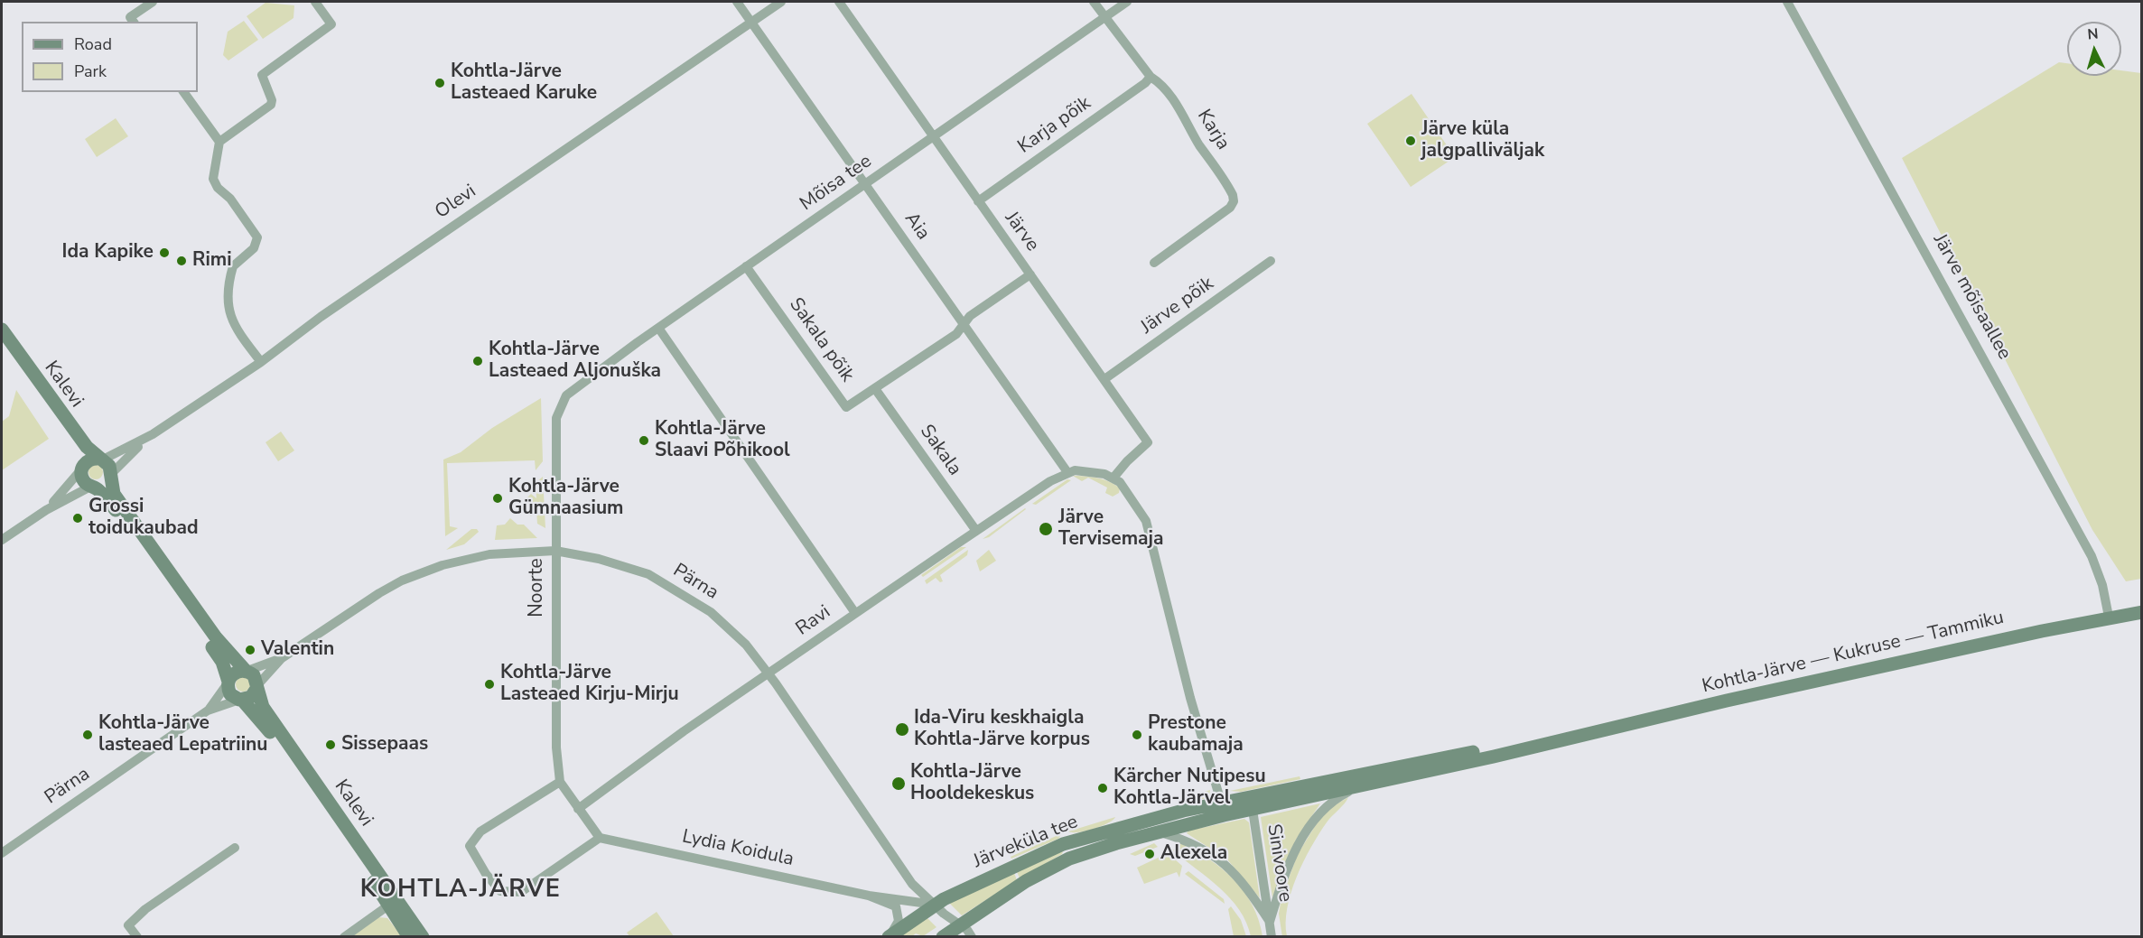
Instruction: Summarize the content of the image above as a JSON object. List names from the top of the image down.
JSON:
{
  "streets": {
    "main road": ["Kalevi", "Kohtla-Järve — Kukruse — Tammiku", "Järveküla tee"],
    "street": [
      "Karja põik",
      "Karja",
      "Mõisa tee",
      "Olevi",
      "Aia",
      "Järve",
      "Järve mõisaallee",
      "Järve põik",
      "Sakala põik",
      "Sakala",
      "Pärna",
      "Noorte",
      "Ravi",
      "Lydia Koidula",
      "Sinivoore"
    ]
  },
  "crossings": [
    ["Karja põik", "Karja"],
    ["Karja põik", "Järve"],
    ["Karja", "Mõisa tee"],
    ["Mõisa tee", "Aia"],
    ["Mõisa tee", "Järve"],
    ["Mõisa tee", "Sakala põik"],
    ["Mõisa tee", "Noorte"],
    ["Olevi", "Aia"],
    ["Olevi", "Kalevi"],
    ["Aia", "Ravi"],
    ["Järve", "Järve põik"],
    ["Järve mõisaallee", "Kohtla-Järve — Kukruse — Tammiku"],
    ["Sakala põik", "Sakala"],
    ["Kalevi", "Pärna"],
    ["Sakala", "Ravi"],
    ["Pärna", "Noorte"],
    ["Pärna", "Ravi"],
    ["Pärna", "Järveküla tee"],
    ["Pärna", "Lydia Koidula"],
    ["Kohtla-Järve — Kukruse — Tammiku", "Järveküla tee"],
    ["Kohtla-Järve — Kukruse — Tammiku", "Sinivoore"],
    ["Järveküla tee", "Lydia Koidula"],
    ["Järveküla tee", "Sinivoore"]
  ],
  "districts": ["KOHTLA-JÄRVE"],
  "places": [
    "Kohtla-Järve Lasteaed Karuke",
    "Järve küla jalgpalliväljak",
    "Ida Kapike",
    "Rimi",
    "Kohtla-Järve Lasteaed Aljonuška",
    "Kohtla-Järve Slaavi Põhikool",
    "Kohtla-Järve Gümnaasium",
    "Grossi toidukaubad",
    "Järve Tervisemaja",
    "Valentin",
    "Kohtla-Järve Lasteaed Kirju-Mirju",
    "Ida-Viru keskhaigla Kohtla-Järve korpus",
    "Kohtla-Järve lasteaed Lepatriinu",
    "Prestone kaubamaja",
    "Sissepaas",
    "Kohtla-Järve Hooldekeskus",
    "Kärcher Nutipesu Kohtla-Järvel",
    "Alexela"
  ],
  "legend": ["Road", "Park"],
  "north": "top"
}
